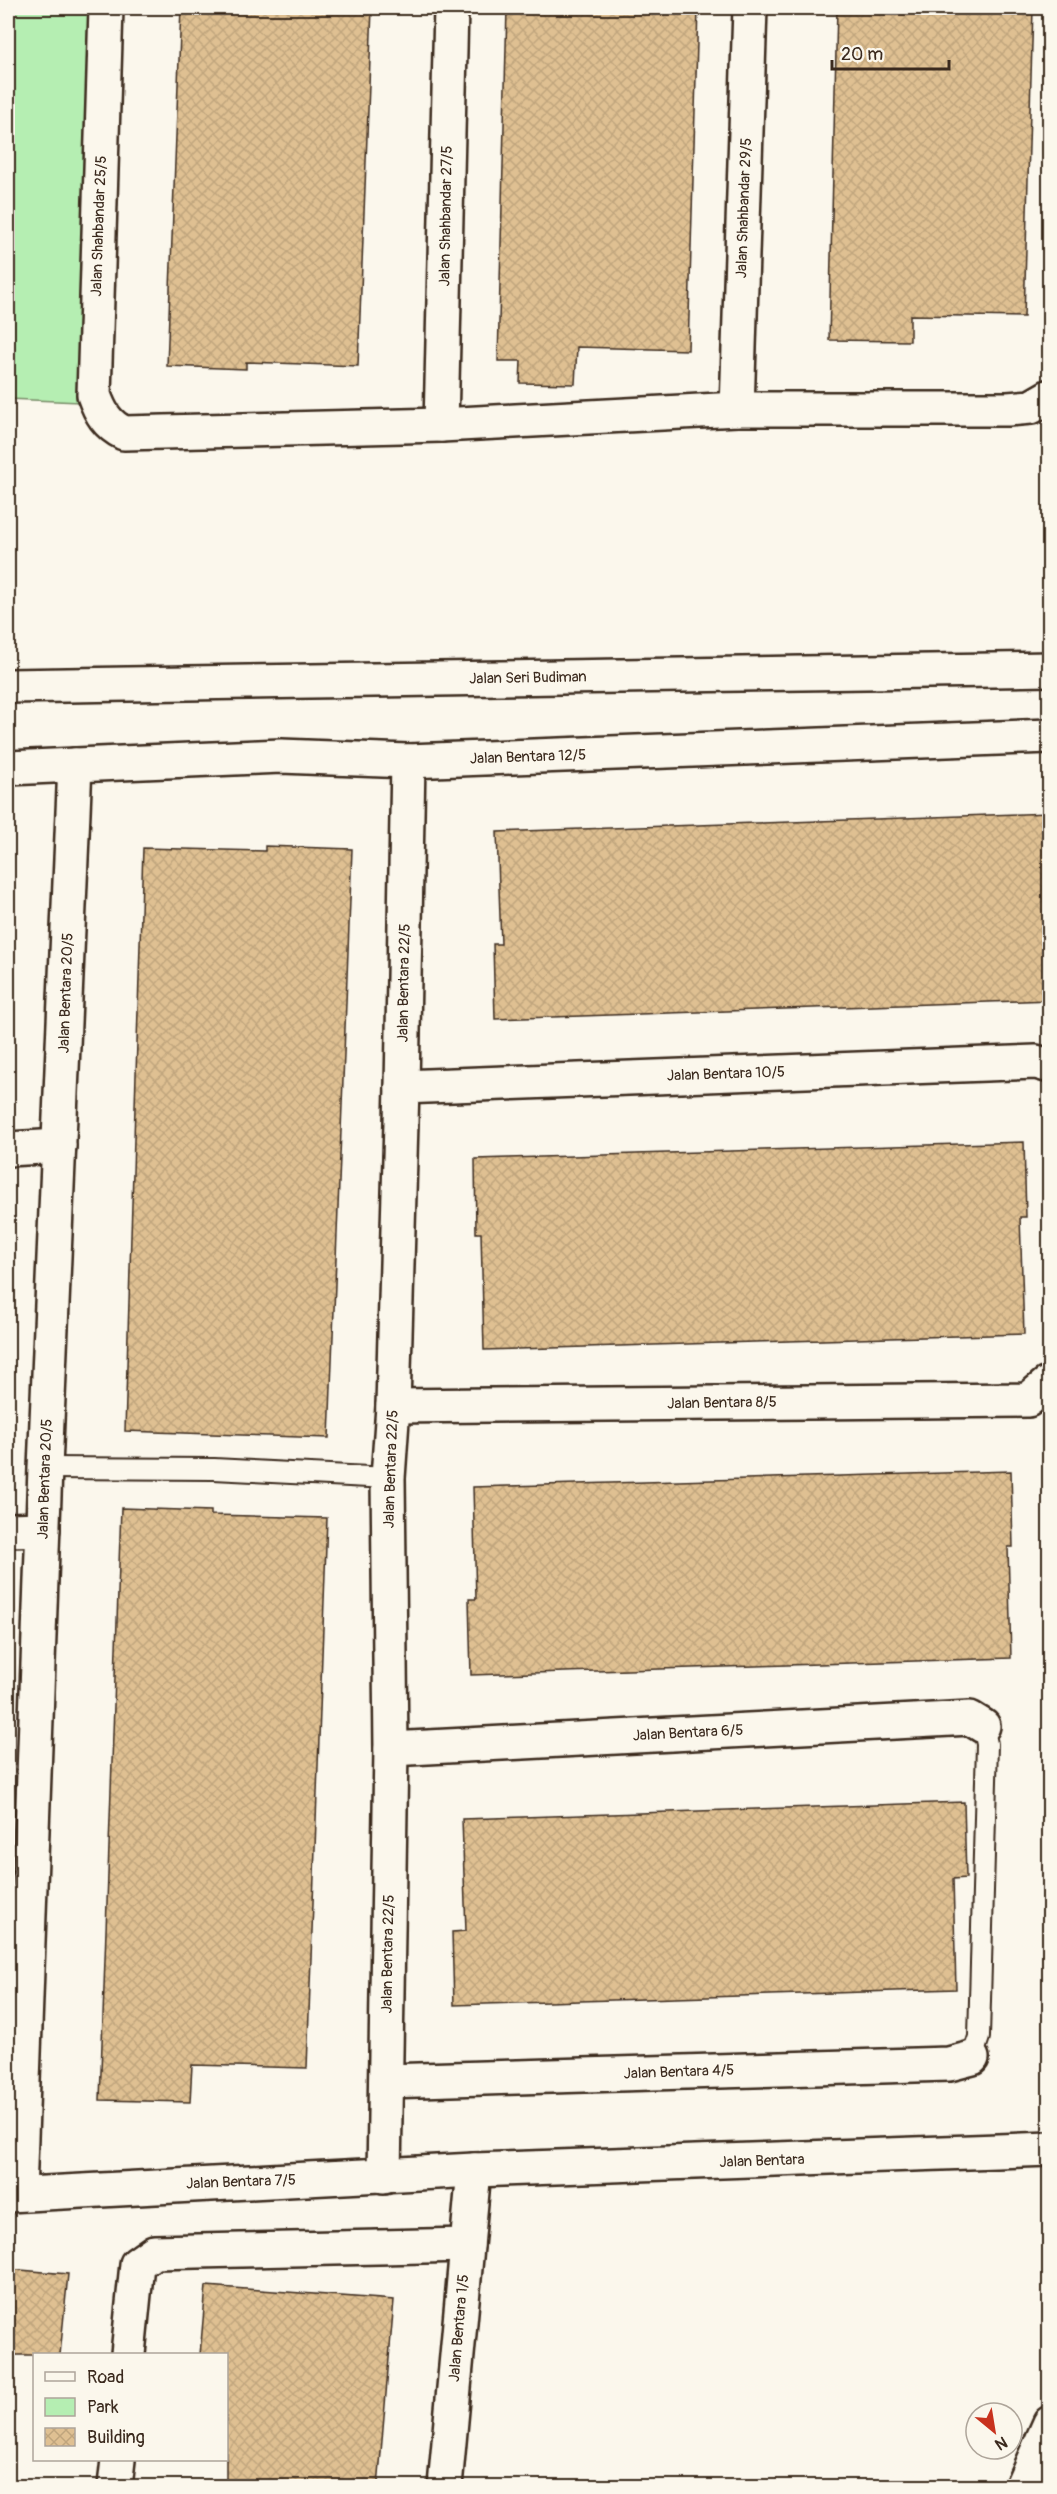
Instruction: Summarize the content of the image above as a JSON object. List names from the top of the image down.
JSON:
{
  "streets": {
    "street": [
      "Jalan Shahbandar 29/5",
      "Jalan Shahbandar 27/5",
      "Jalan Shahbandar 25/5",
      "Jalan Seri Budiman",
      "Jalan Bentara 12/5",
      "Jalan Bentara 22/5",
      "Jalan Bentara 20/5",
      "Jalan Bentara 10/5",
      "Jalan Bentara 8/5",
      "Jalan Bentara 6/5",
      "Jalan Bentara 4/5",
      "Jalan Bentara",
      "Jalan Bentara 7/5",
      "Jalan Bentara 1/5"
    ]
  },
  "crossings": [
    ["Jalan Shahbandar 27/5", "Jalan Shahbandar 25/5"],
    ["Jalan Bentara 12/5", "Jalan Bentara 22/5"],
    ["Jalan Bentara 12/5", "Jalan Bentara 20/5"],
    ["Jalan Bentara 22/5", "Jalan Bentara 10/5"],
    ["Jalan Bentara 22/5", "Jalan Bentara 8/5"],
    ["Jalan Bentara 22/5", "Jalan Bentara 6/5"],
    ["Jalan Bentara 22/5", "Jalan Bentara 4/5"],
    ["Jalan Bentara 22/5", "Jalan Bentara 7/5"],
    ["Jalan Bentara 20/5", "Jalan Bentara 7/5"],
    ["Jalan Bentara", "Jalan Bentara 7/5"],
    ["Jalan Bentara", "Jalan Bentara 1/5"],
    ["Jalan Bentara 7/5", "Jalan Bentara 1/5"]
  ],
  "legend": ["Road", "Park", "Building"],
  "scale_bar": "20 m",
  "north": "bottom right"
}
